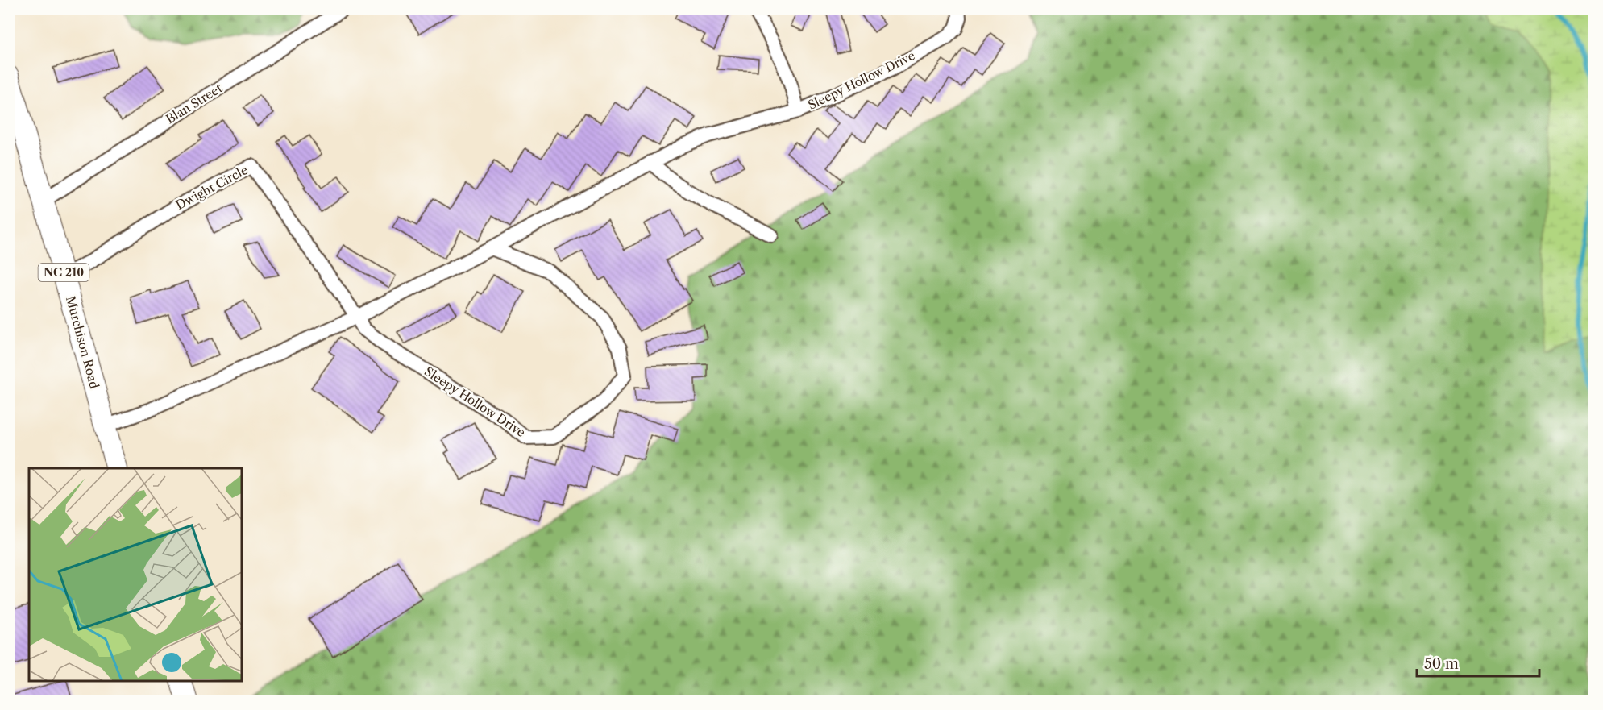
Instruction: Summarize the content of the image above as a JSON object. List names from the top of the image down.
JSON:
{
  "streets": {
    "main road": ["NC 210", "Murchison Road"],
    "street": ["Sleepy Hollow Drive", "Blan Street", "Dwight Circle"]
  },
  "crossings": [
    ["Sleepy Hollow Drive", "Dwight Circle"],
    ["Sleepy Hollow Drive", "Murchison Road"],
    ["Blan Street", "Murchison Road"],
    ["Dwight Circle", "Murchison Road"]
  ],
  "scale_bar": "50 m"
}
